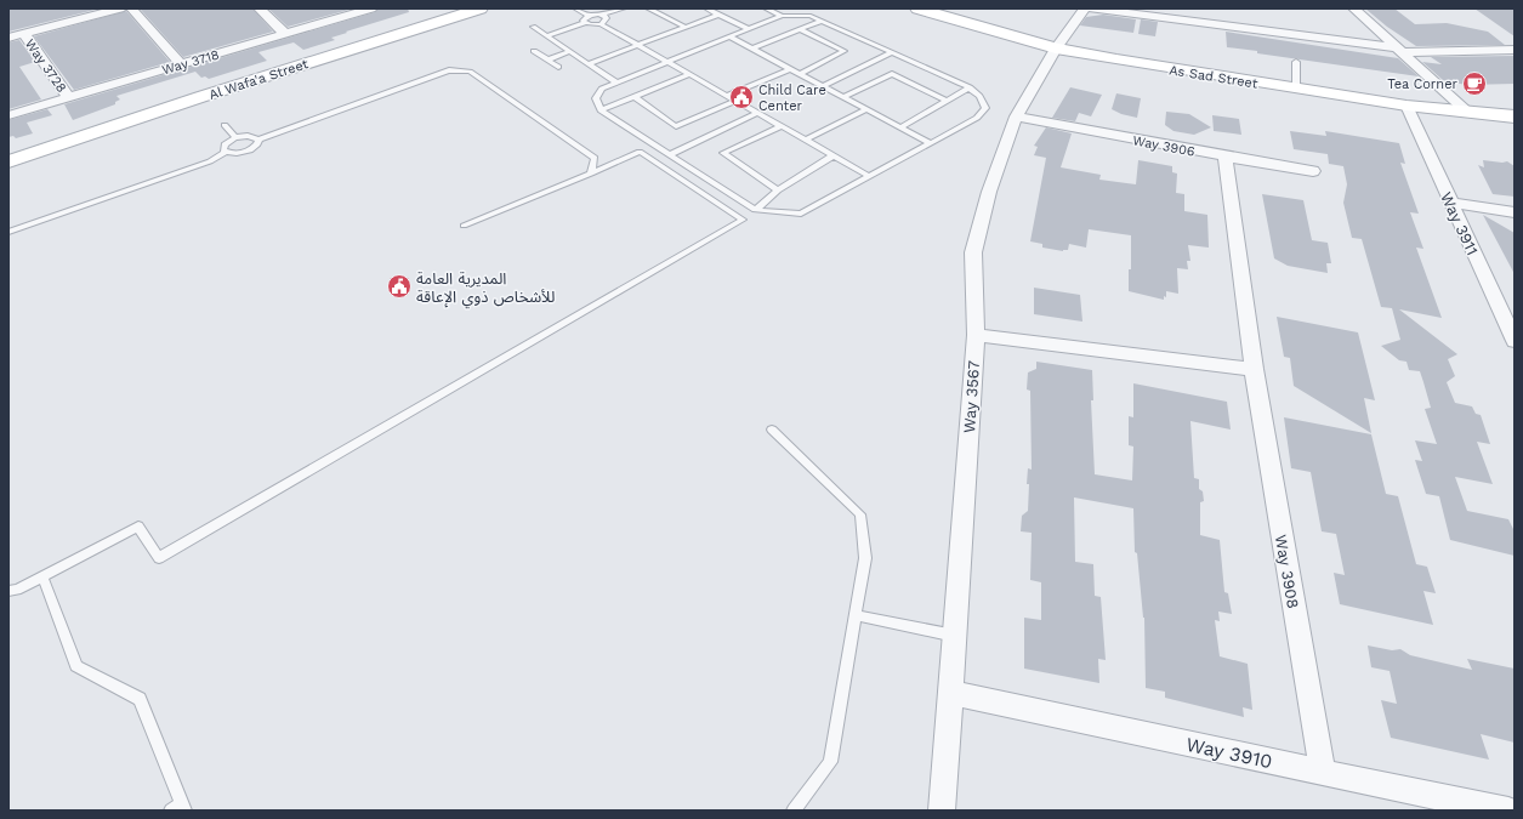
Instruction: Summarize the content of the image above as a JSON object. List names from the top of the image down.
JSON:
{
  "streets": {
    "street": [
      "Way 3718",
      "Way 3728",
      "As Sad Street",
      "Al Wafa'a Street",
      "Way 3906",
      "Way 3911",
      "Way 3567",
      "Way 3908",
      "Way 3910"
    ]
  },
  "crossings": [
    ["Way 3718", "Way 3728"],
    ["As Sad Street", "Way 3911"],
    ["As Sad Street", "Way 3567"],
    ["Way 3906", "Way 3567"],
    ["Way 3906", "Way 3908"],
    ["Way 3567", "Way 3910"],
    ["Way 3908", "Way 3910"]
  ],
  "places": {
    "cafe": ["Tea Corner"],
    "public building": ["Child Care Center", "المديرية العامة للأشخاص ذوي الإعاقة"]
  }
}
